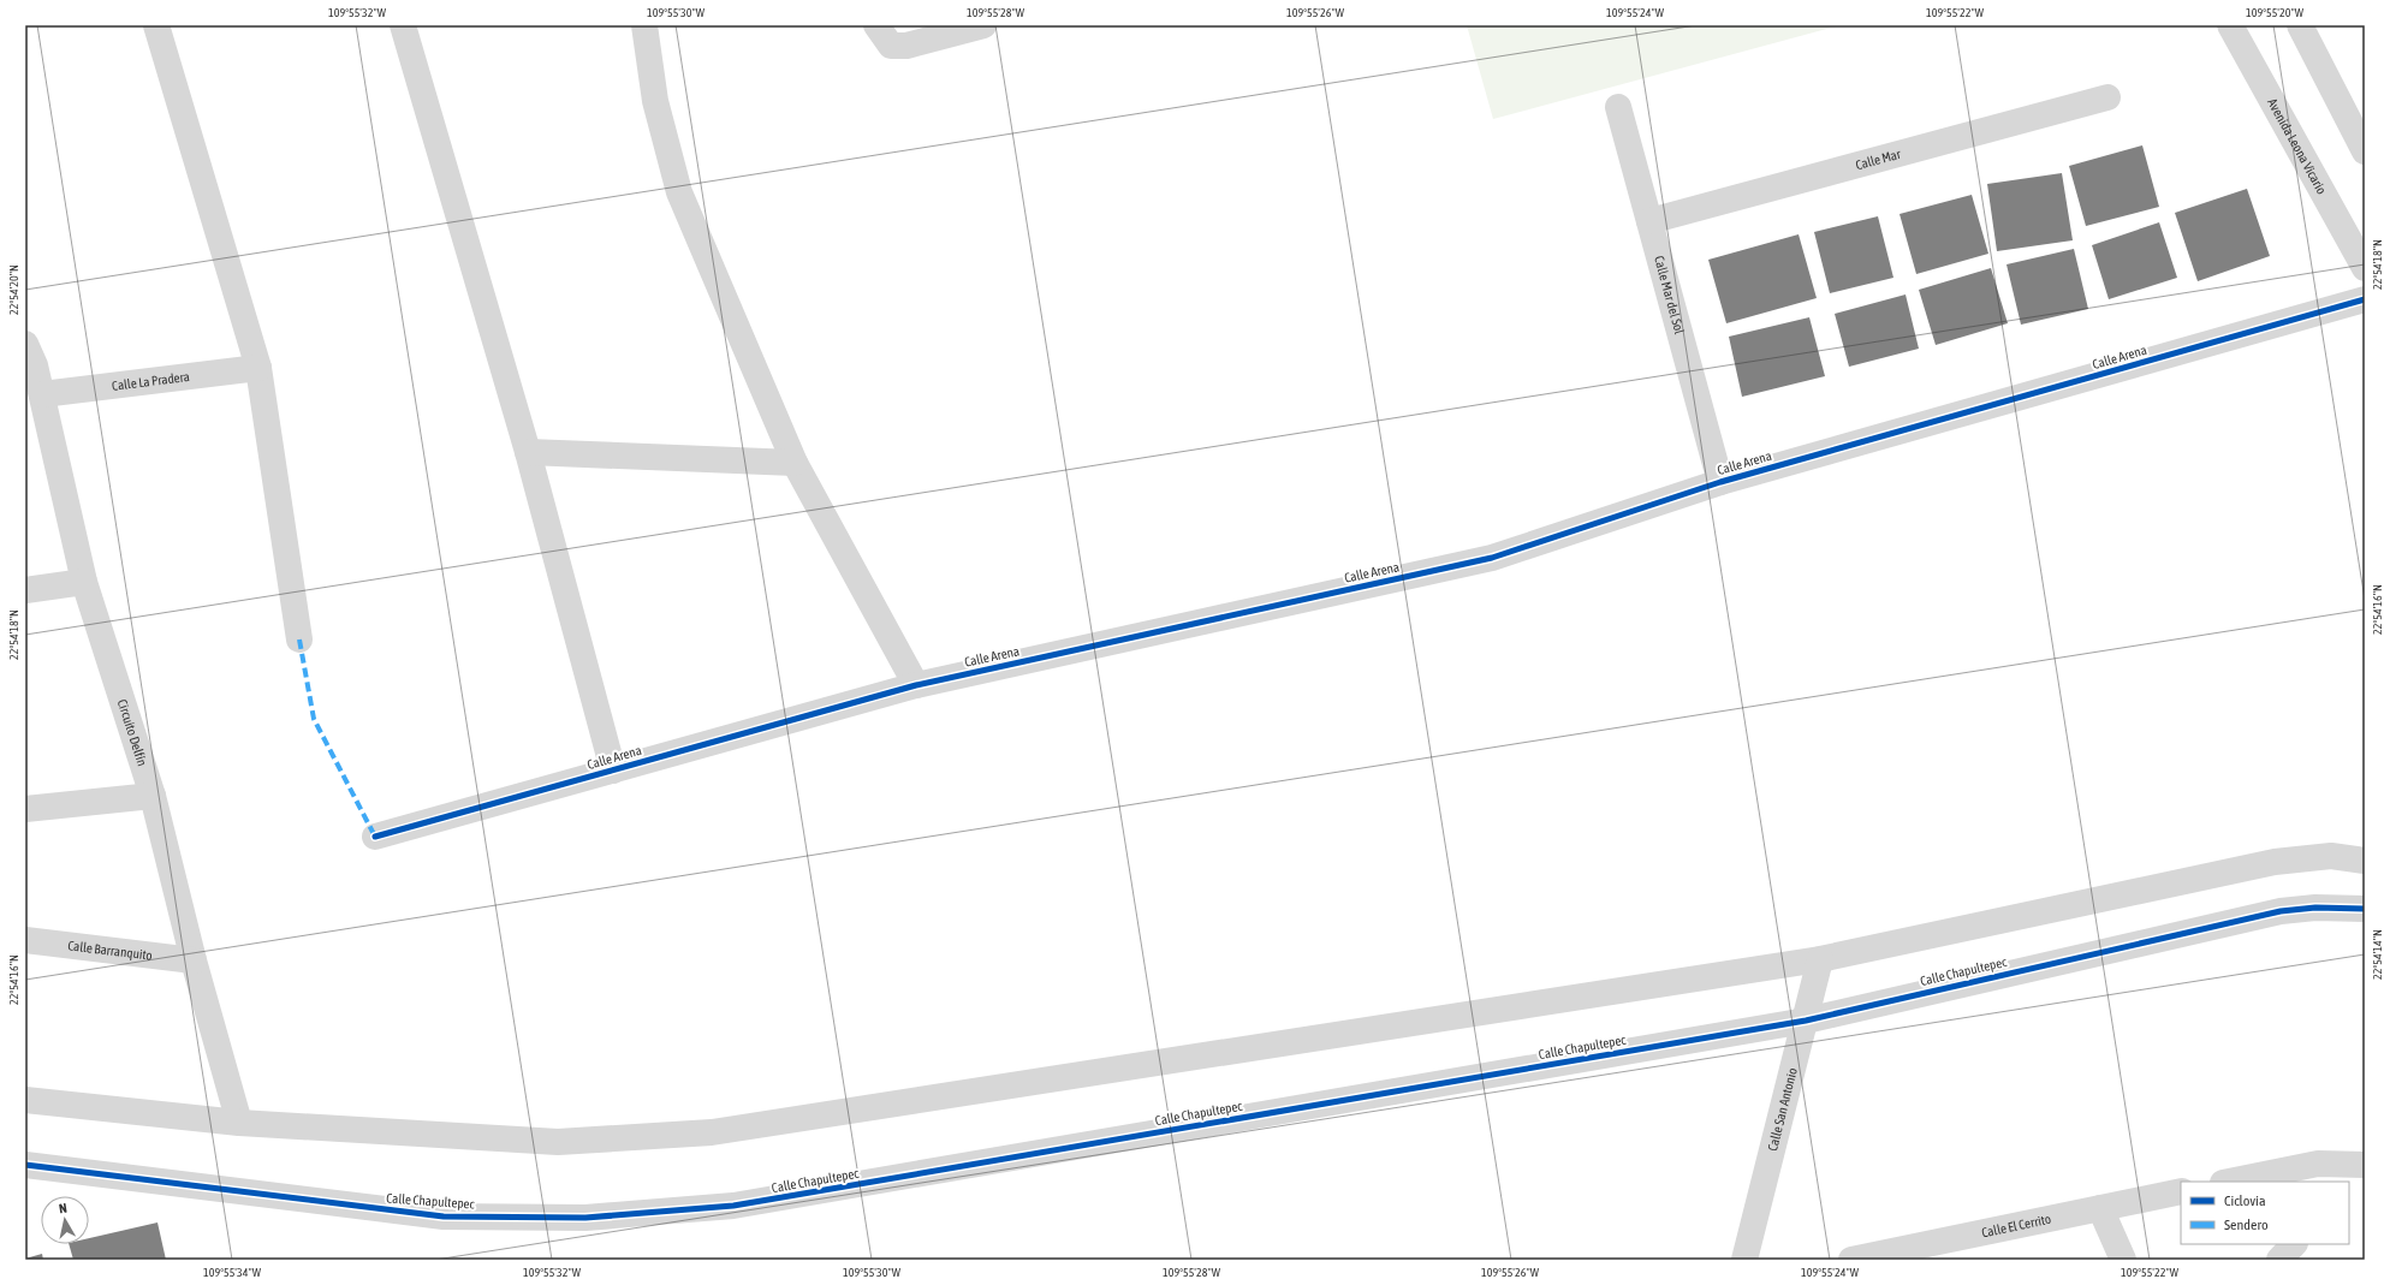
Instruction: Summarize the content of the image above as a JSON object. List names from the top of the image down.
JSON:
{
  "streets": {
    "street": [
      "Avenida Leona Vicario",
      "Calle Mar",
      "Calle Mar del Sol",
      "Calle Arena",
      "Calle La Pradera",
      "Circuito Delfín",
      "Calle Barranquito",
      "Calle Chapultepec",
      "Calle San Antonio",
      "Calle El Cerrito"
    ]
  },
  "crossings": [
    ["Calle Mar", "Calle Mar del Sol"],
    ["Calle Mar del Sol", "Calle Arena"],
    ["Calle La Pradera", "Circuito Delfín"],
    ["Circuito Delfín", "Calle Barranquito"],
    ["Calle Chapultepec", "Calle San Antonio"]
  ],
  "legend": ["Ciclovía", "Sendero"],
  "north": "top",
  "coordinates": [
    "109°55'32\"W",
    "109°55'30\"W",
    "109°55'28\"W",
    "109°55'26\"W",
    "109°55'24\"W",
    "109°55'22\"W",
    "109°55'20\"W",
    "22°54'18\"N",
    "22°54'20\"N",
    "22°54'16\"N",
    "22°54'14\"N",
    "109°55'34\"W"
  ]
}
